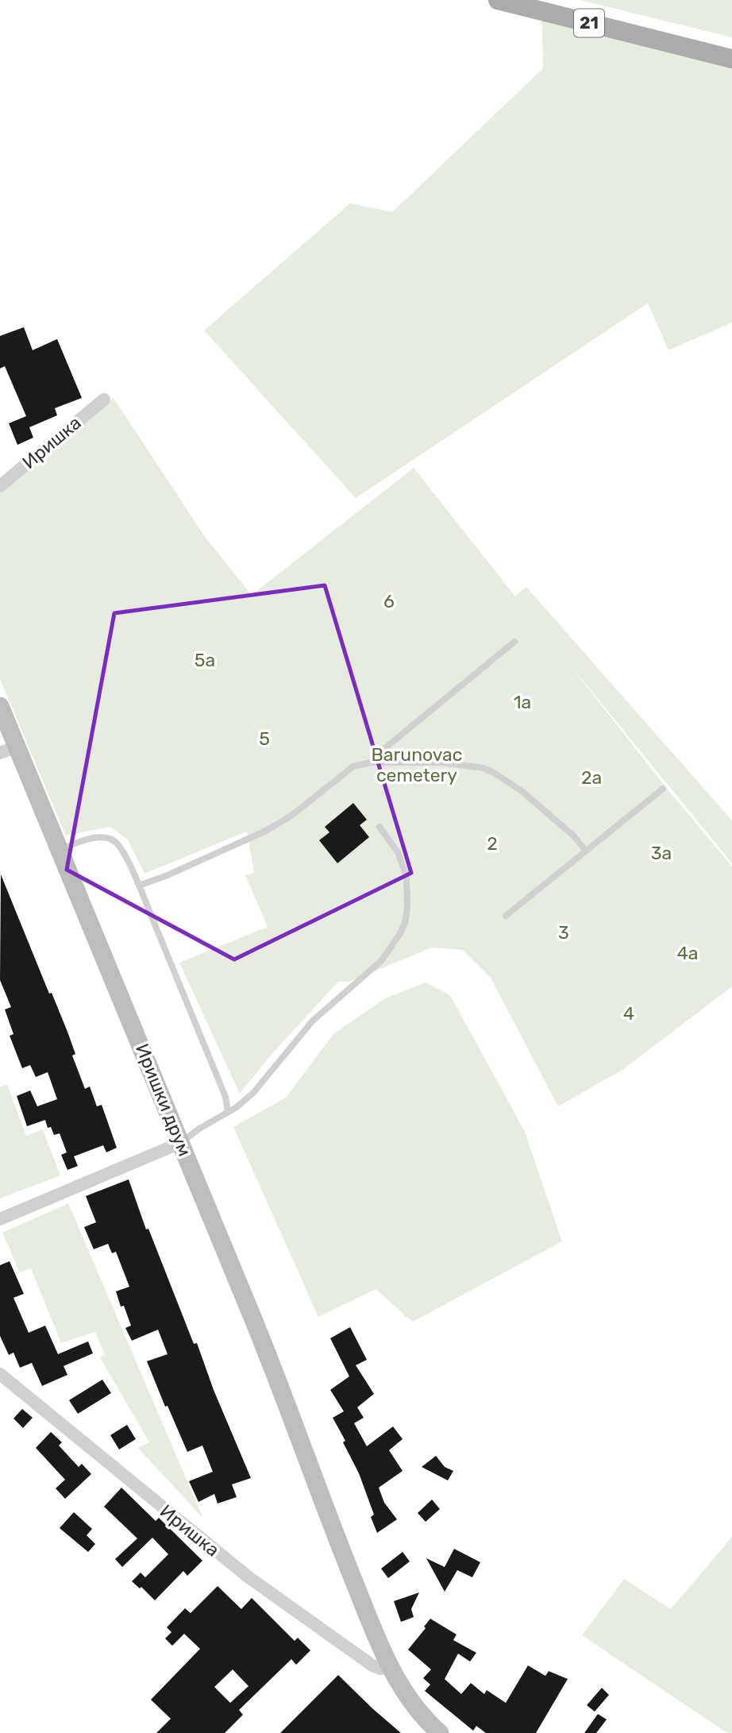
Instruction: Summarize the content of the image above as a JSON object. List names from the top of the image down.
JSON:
{
  "streets": {
    "main road": ["21"],
    "street": ["Иришка", "Иришки друм"]
  },
  "crossings": [
    ["Иришка", "Иришки друм"]
  ],
  "parks": [
    "6",
    "5a",
    "1a",
    "5",
    "Barunovac cemetery",
    "2a",
    "2",
    "3a",
    "3",
    "4a",
    "4"
  ]
}
